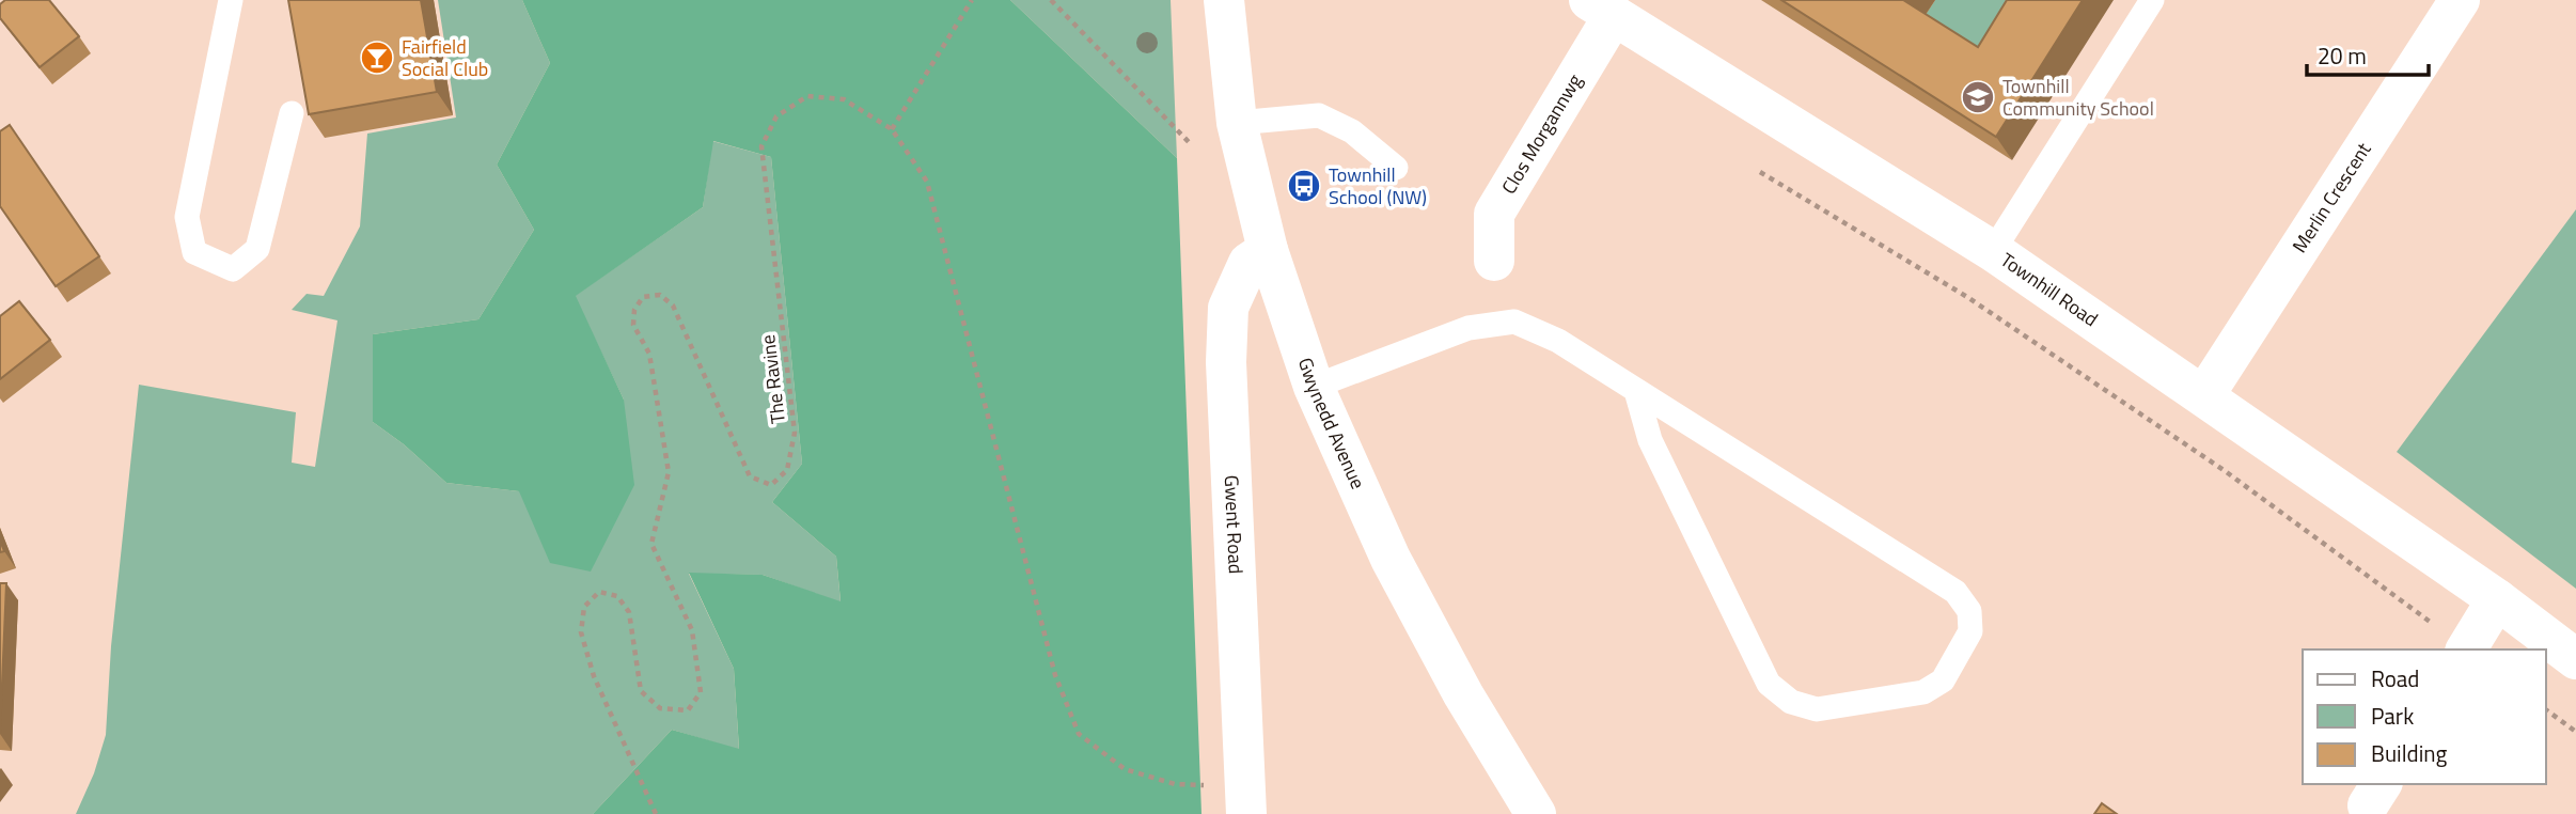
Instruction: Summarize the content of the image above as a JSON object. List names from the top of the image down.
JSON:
{
  "streets": {
    "street": [
      "Clos Morgannwg",
      "Merlin Crescent",
      "Townhill Road",
      "Gwynedd Avenue",
      "Gwent Road"
    ],
    "path": ["The Ravine"]
  },
  "crossings": [
    ["Clos Morgannwg", "Townhill Road"],
    ["Merlin Crescent", "Townhill Road"],
    ["The Ravine", "Gwent Road"],
    ["Gwynedd Avenue", "Gwent Road"]
  ],
  "places": {
    "bar": ["Fairfield Social Club"],
    "school or university": ["Townhill Community School"],
    "bus stop": ["Townhill School (NW)"]
  },
  "legend": ["Road", "Park", "Building"],
  "scale_bar": "20 m"
}
